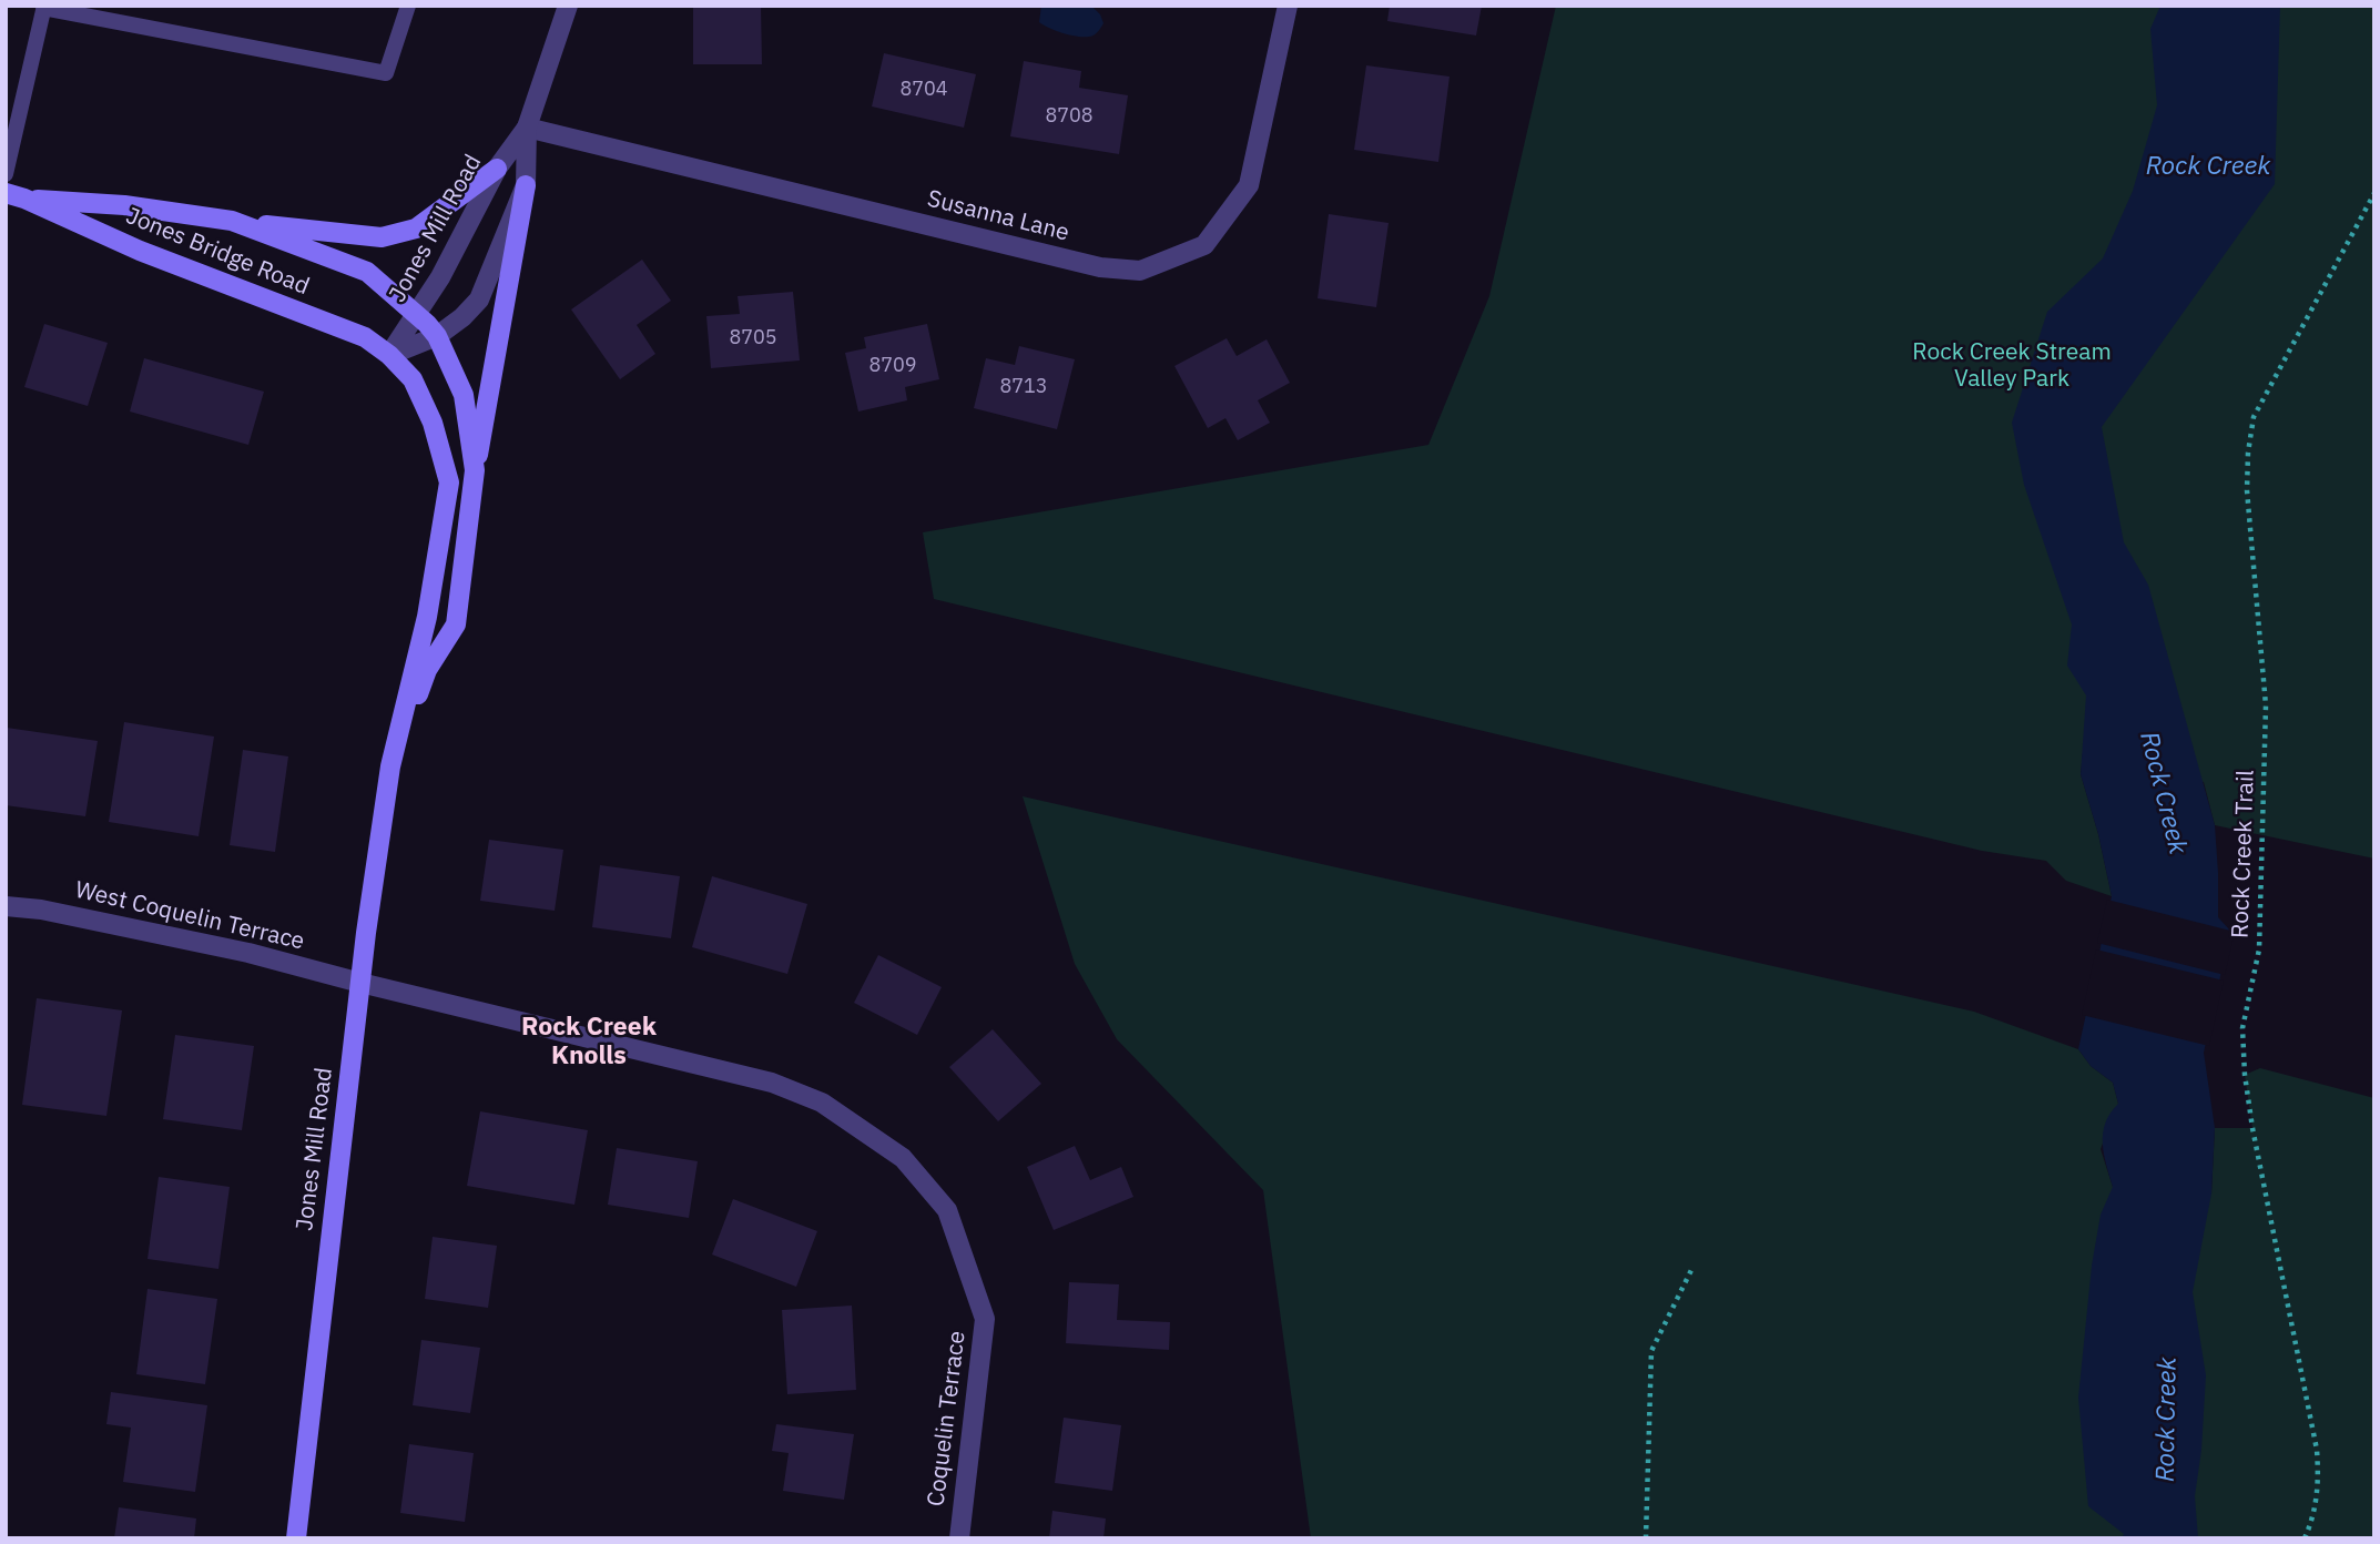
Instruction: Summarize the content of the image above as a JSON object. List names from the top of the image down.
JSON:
{
  "streets": {
    "main road": ["Jones Mill Road", "Jones Bridge Road"],
    "street": ["Susanna Lane", "West Coquelin Terrace", "Coquelin Terrace"],
    "path": ["Rock Creek Trail"]
  },
  "crossings": [
    ["Susanna Lane", "Jones Mill Road"],
    ["Jones Mill Road", "Jones Bridge Road"],
    ["Jones Mill Road", "West Coquelin Terrace"],
    ["Jones Mill Road", "Coquelin Terrace"],
    ["West Coquelin Terrace", "Coquelin Terrace"]
  ],
  "districts": ["Rock Creek Knolls"],
  "water": ["Rock Creek"],
  "parks": ["Rock Creek Stream Valley Park"],
  "house_numbers": [
    "8704",
    "8708",
    "8705",
    "8709",
    "8713"
  ]
}
